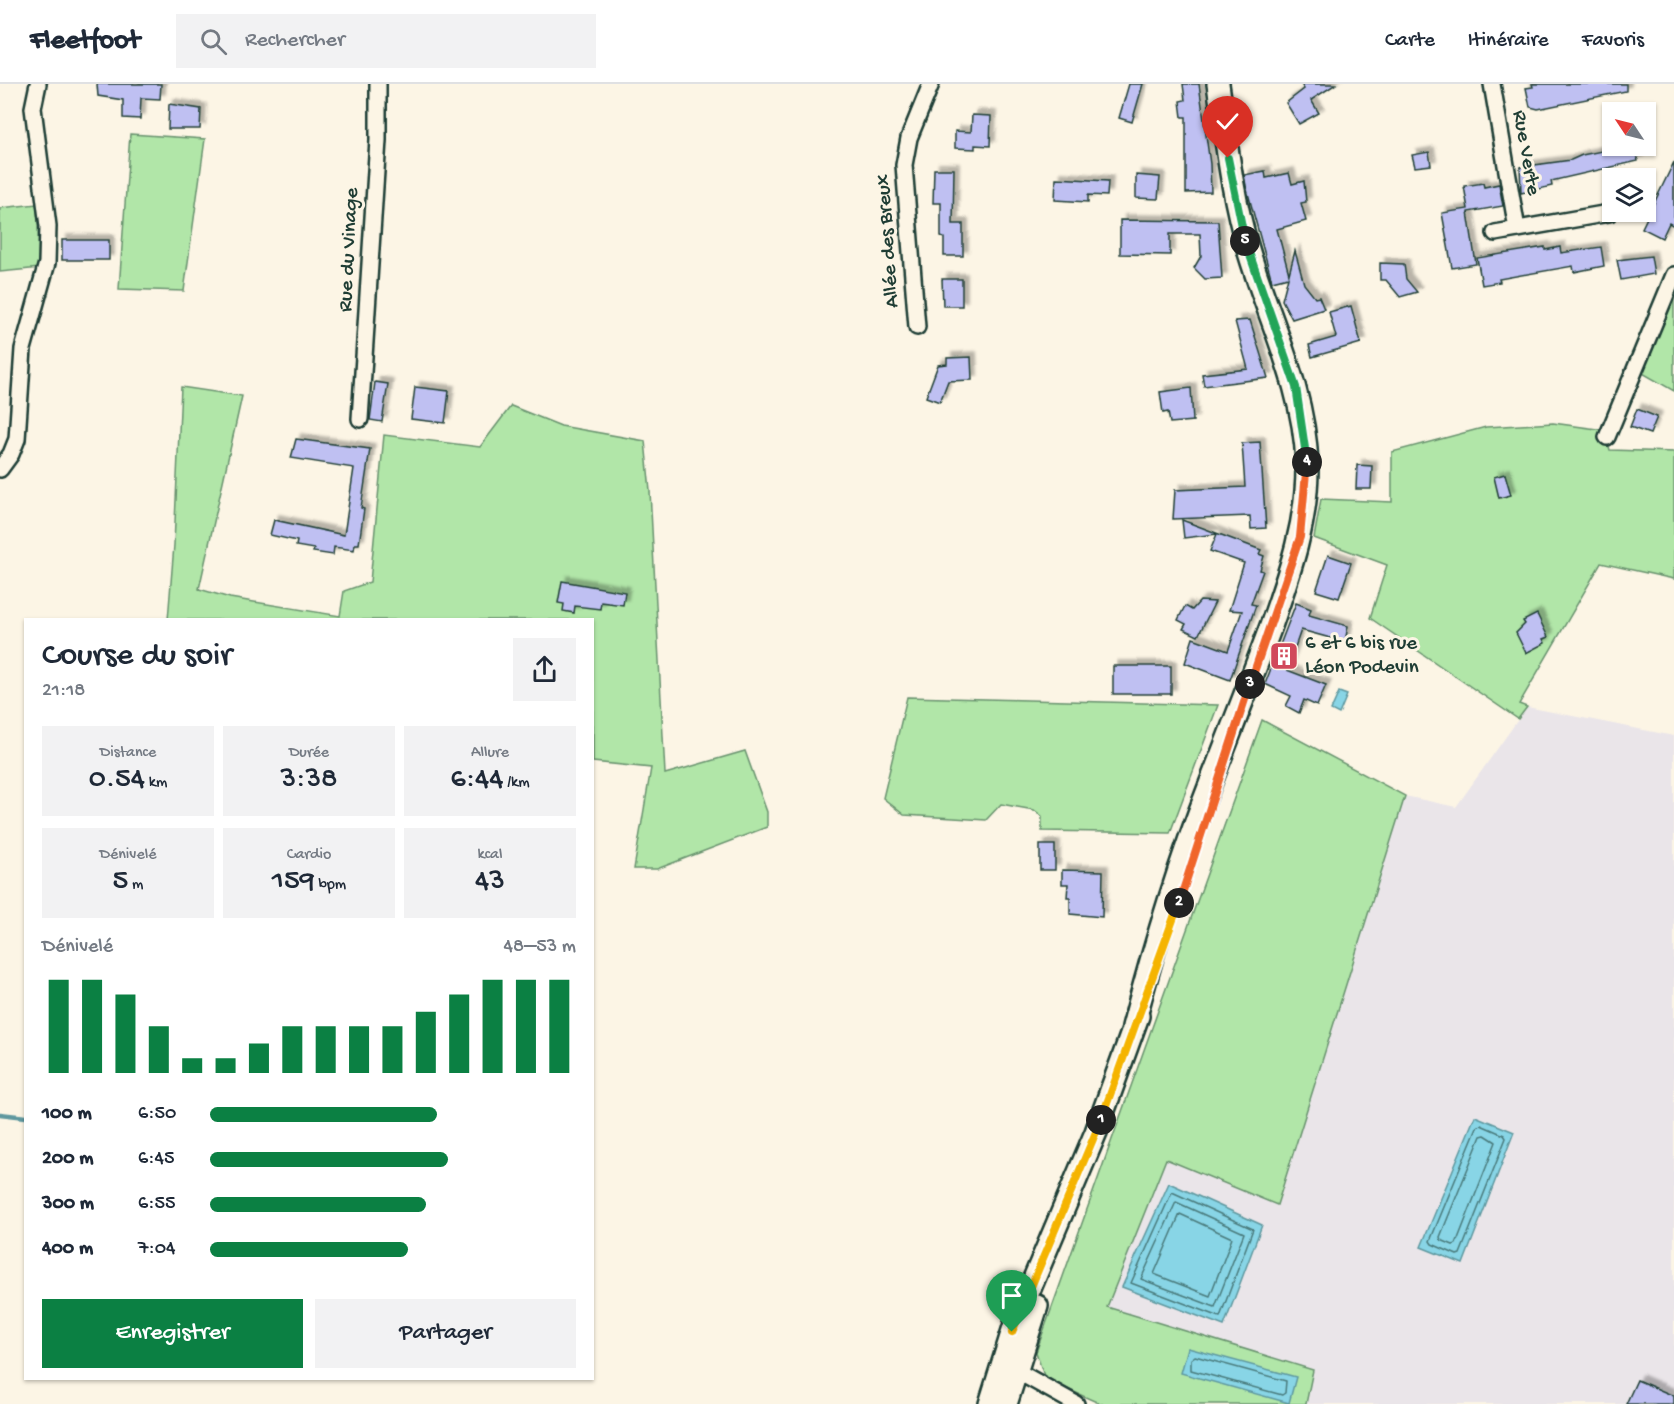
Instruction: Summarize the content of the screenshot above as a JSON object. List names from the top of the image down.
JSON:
{
  "streets": {
    "street": ["Rue Verte", "Allée des Breux", "Rue du Vinage"]
  },
  "places": {
    "building": ["6 et 6 bis rue Léon Podevin"]
  },
  "north": "top left",
  "page": {
    "header": "Fleetfoot",
    "search": "Rechercher",
    "nav": ["Carte", "Itinéraire", "Favoris"],
    "pins": [
      "5",
      "4",
      "3",
      "2",
      "1"
    ],
    "heading": ["Course du soir", "21:18"],
    "stats": [
      ["Distance", "0.54 km"],
      ["Durée", "3:38"],
      ["Allure", "6:44 /km"],
      ["Dénivelé", "5 m"],
      ["Cardio", "159 bpm"],
      ["kcal", "43"]
    ],
    "chart": ["Dénivelé", "48–53 m"],
    "list": [
      {
        "name": "100 m",
        "note": "6:50"
      },
      {
        "name": "200 m",
        "note": "6:45"
      },
      {
        "name": "300 m",
        "note": "6:55"
      },
      {
        "name": "400 m",
        "note": "7:04"
      }
    ],
    "buttons": ["Enregistrer", "Partager"]
  }
}
